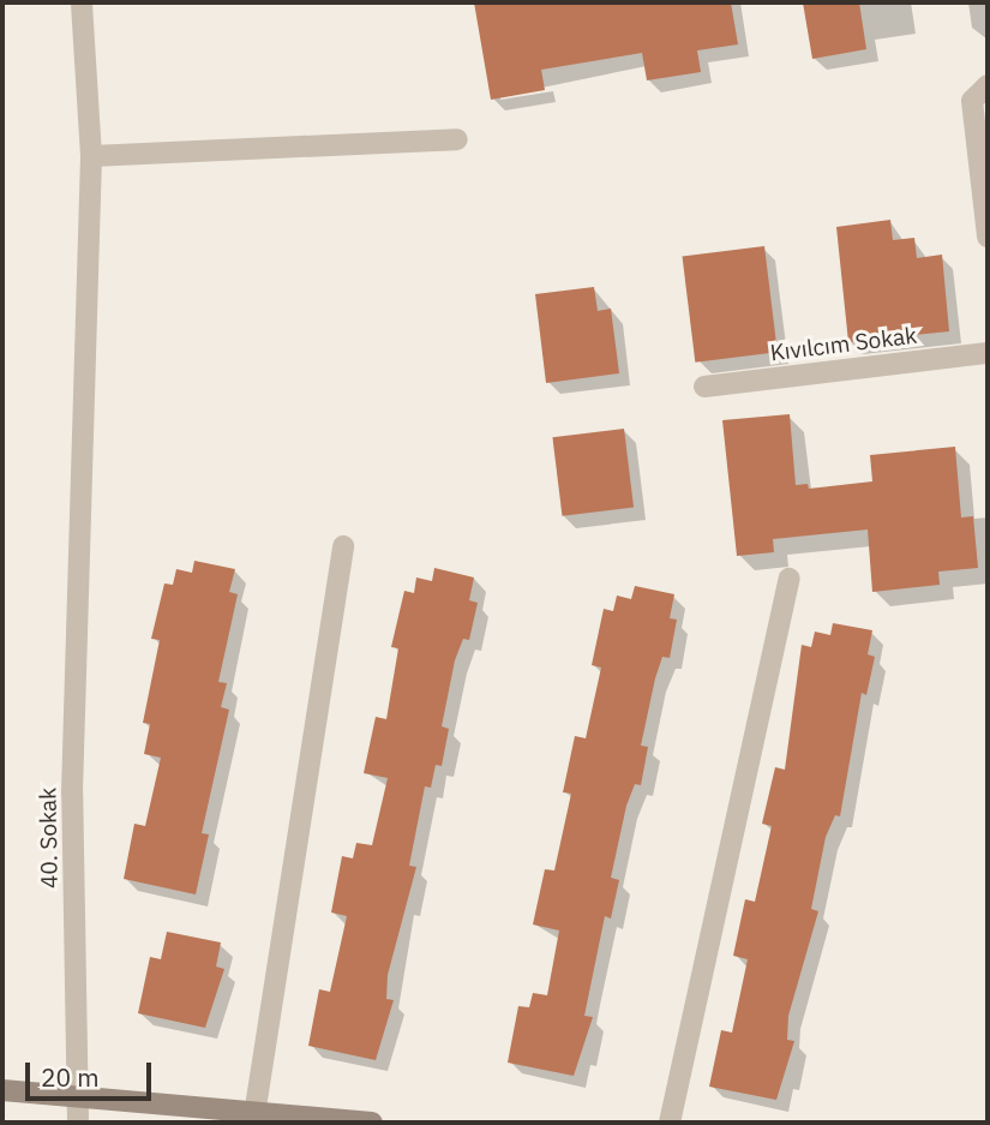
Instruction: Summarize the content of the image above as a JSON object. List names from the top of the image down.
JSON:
{
  "streets": {
    "street": ["Kıvılcım Sokak", "40. Sokak"]
  },
  "scale_bar": "20 m"
}
